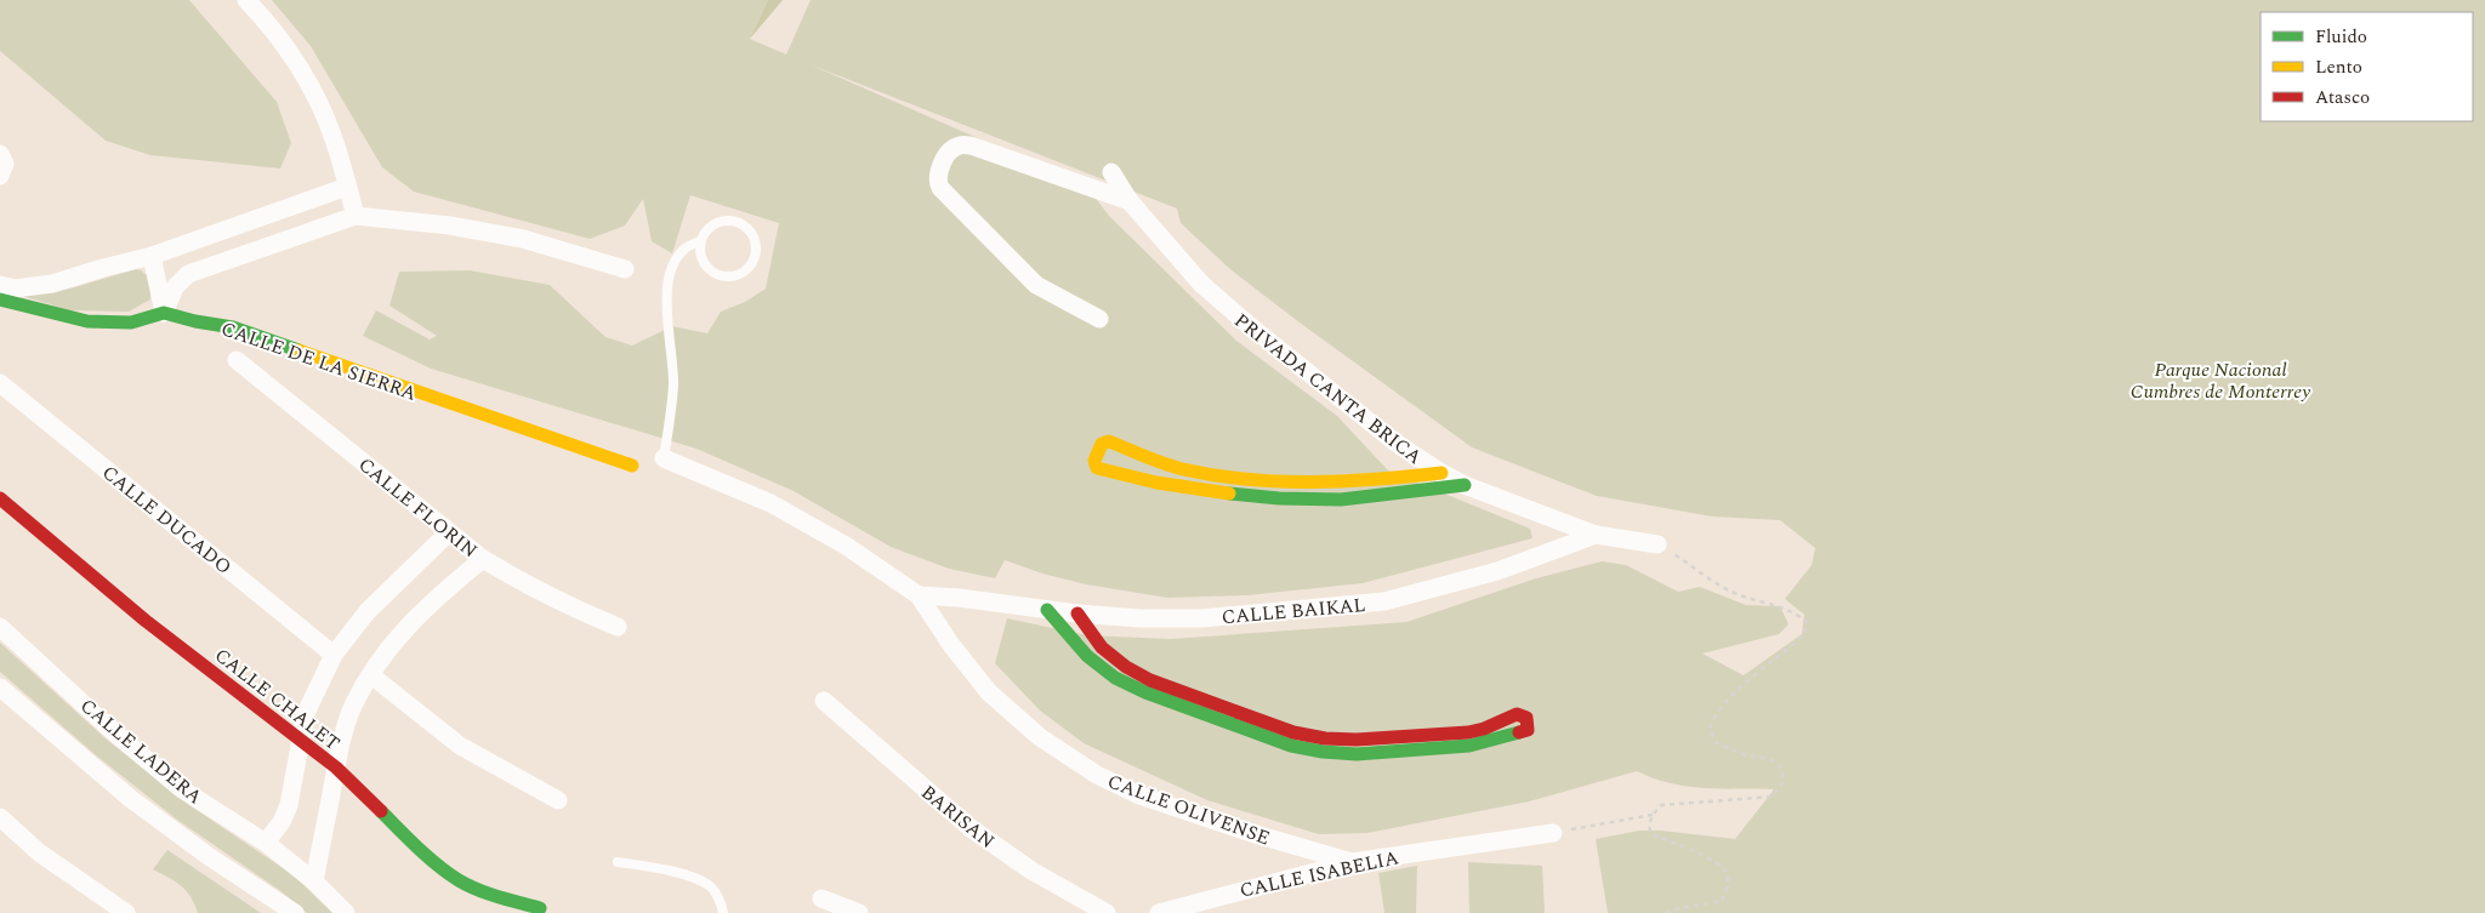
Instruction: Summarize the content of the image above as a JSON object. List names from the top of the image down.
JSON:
{
  "streets": {
    "street": [
      "CALLE DE LA SIERRA",
      "PRIVADA CANTA BRICA",
      "CALLE FLORIN",
      "CALLE DUCADO",
      "CALLE BAIKAL",
      "CALLE CHALET",
      "CALLE LADERA",
      "CALLE OLIVENSE",
      "BARISAN",
      "CALLE ISABELIA"
    ]
  },
  "crossings": [
    ["PRIVADA CANTA BRICA", "CALLE BAIKAL"],
    ["CALLE BAIKAL", "CALLE OLIVENSE"],
    ["CALLE OLIVENSE", "CALLE ISABELIA"]
  ],
  "parks": ["Parque Nacional Cumbres de Monterrey"],
  "legend": ["Fluido", "Lento", "Atasco"]
}
